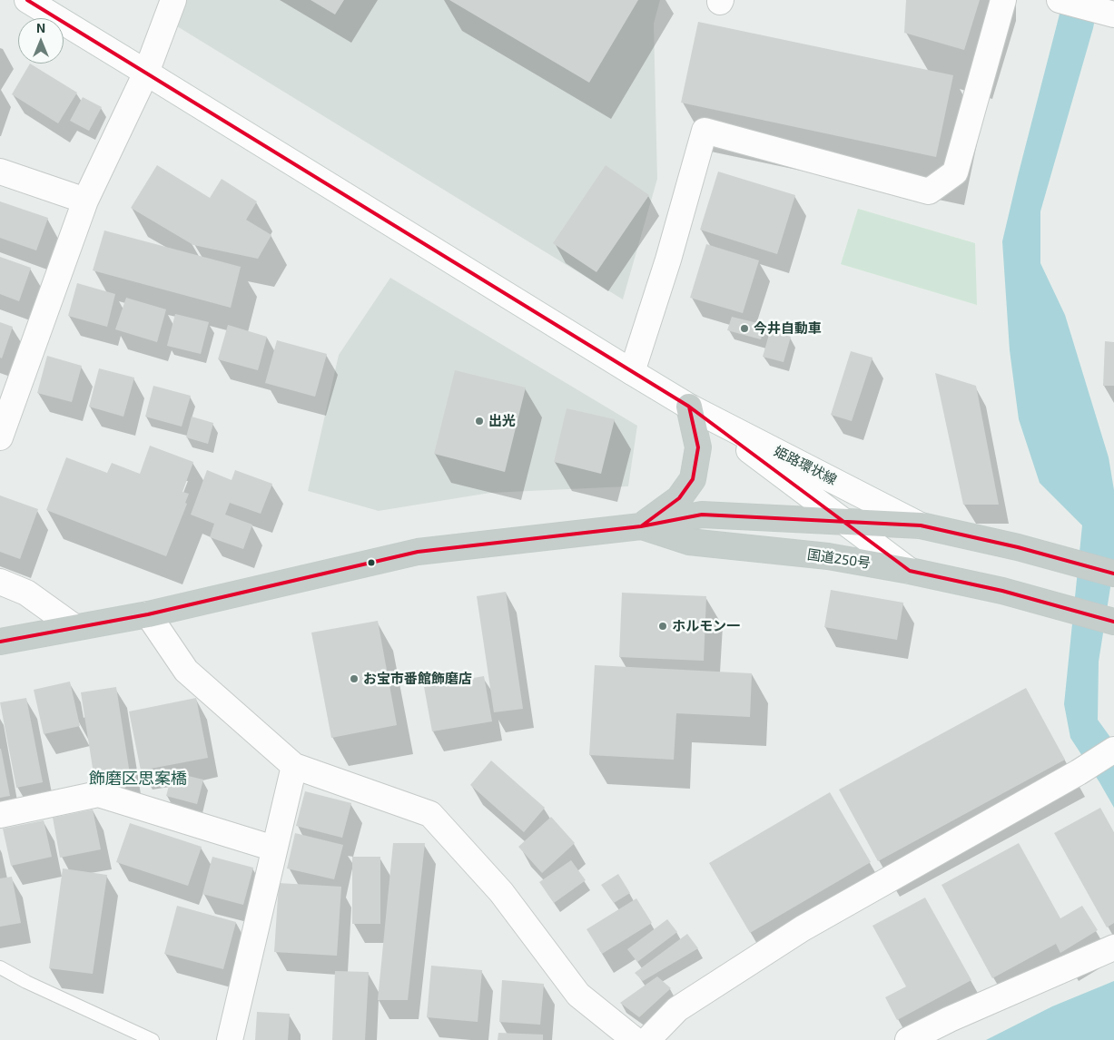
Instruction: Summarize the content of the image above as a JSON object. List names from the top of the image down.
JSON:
{
  "streets": {
    "highway": ["国道250号"],
    "street": ["姫路環状線"]
  },
  "crossings": [
    ["姫路環状線", "国道250号"]
  ],
  "districts": ["飾磨区思案橋"],
  "places": [
    "今井自動車",
    "出光",
    "ホルモン一",
    "お宝市番館飾磨店"
  ],
  "north": "top"
}
